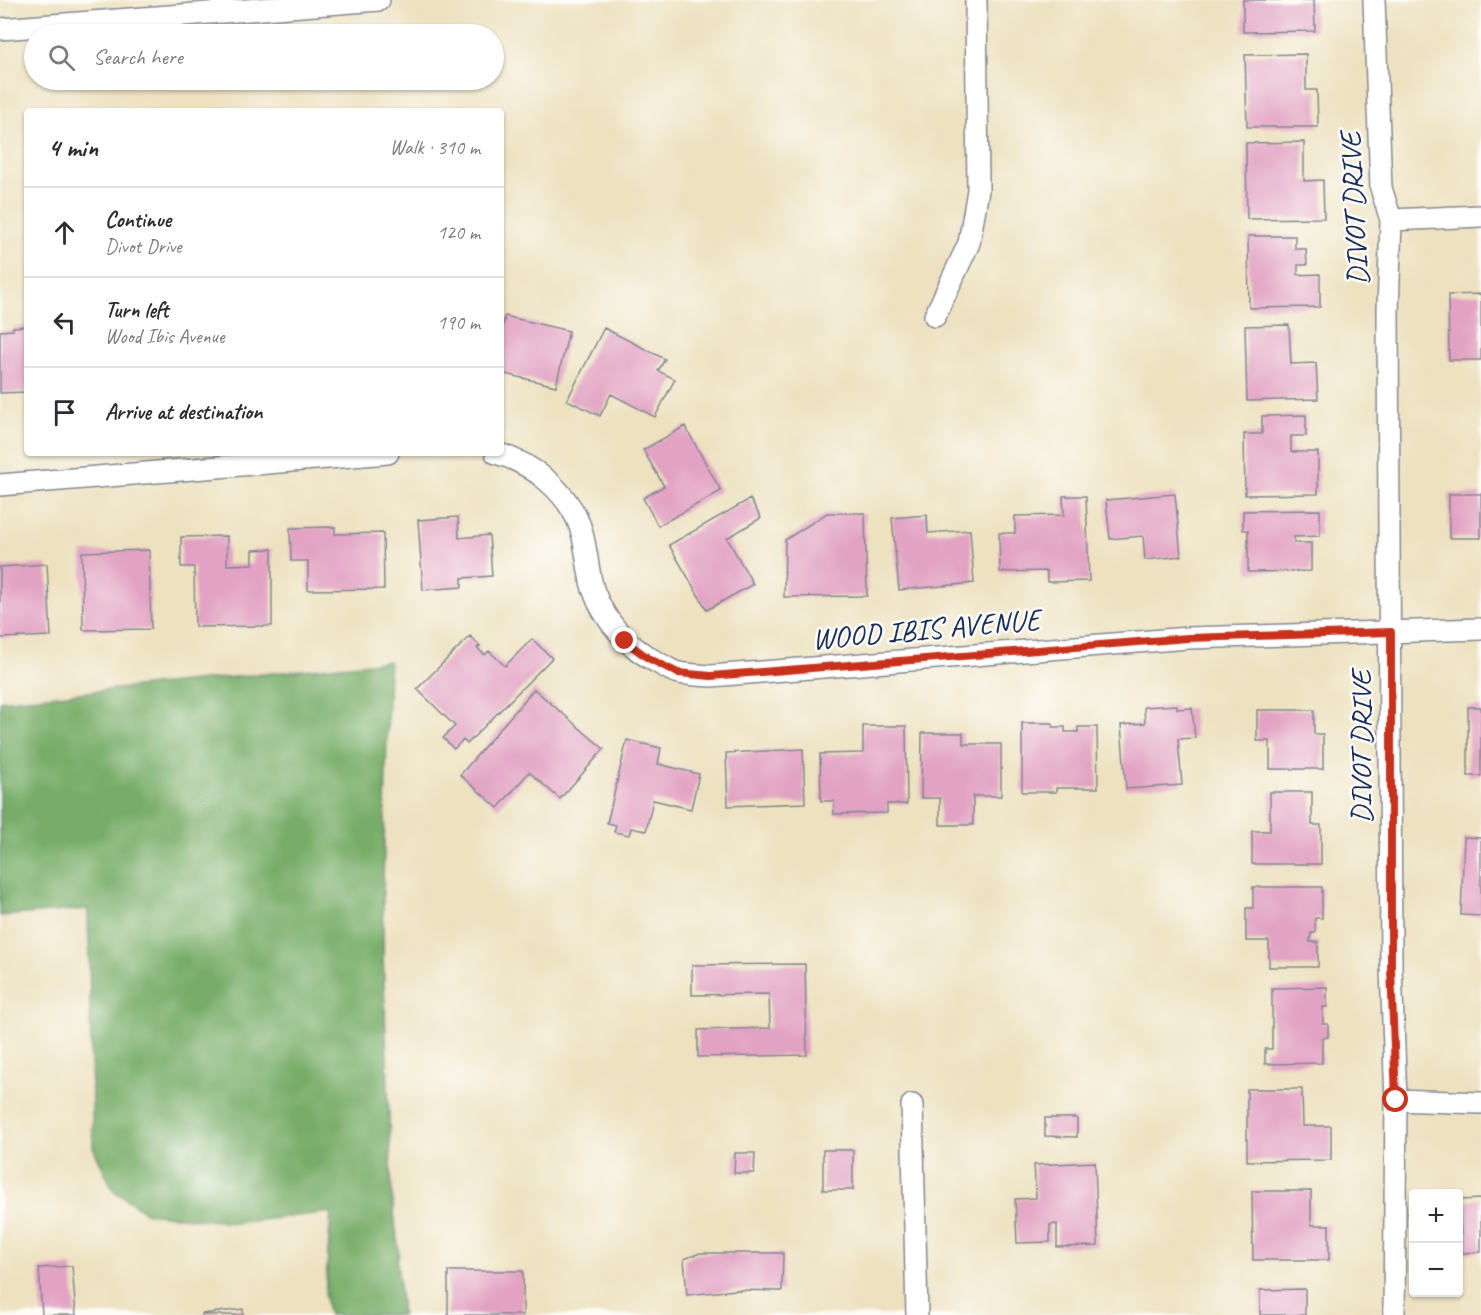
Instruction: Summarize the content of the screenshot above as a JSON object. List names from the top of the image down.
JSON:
{
  "streets": {
    "street": ["DIVOT DRIVE", "WOOD IBIS AVENUE"]
  },
  "crossings": [
    ["DIVOT DRIVE", "WOOD IBIS AVENUE"]
  ],
  "page": {
    "search": "Search here",
    "heading": ["4 min", "Walk · 310 m"],
    "list": [
      ["Continue", "Divot Drive", "120 m"],
      ["Turn left", "Wood Ibis Avenue", "190 m"],
      "Arrive at destination"
    ],
    "map_buttons": ["+", "−"]
  }
}
